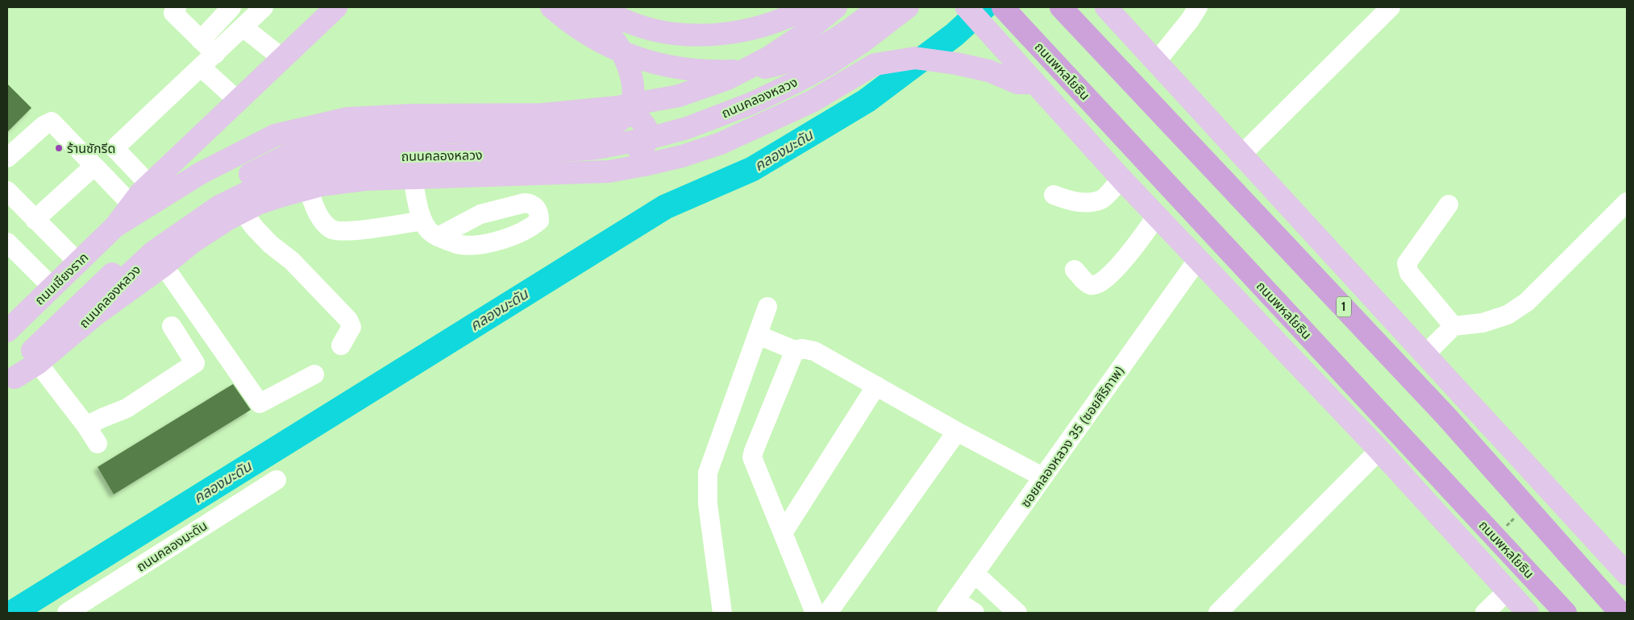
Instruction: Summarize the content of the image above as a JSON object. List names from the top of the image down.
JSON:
{
  "streets": {
    "highway": ["ถนนพหลโยธิน", "1"],
    "main road": ["ถนนคลองหลวง", "ถนนเชียงราก"],
    "street": ["ซอยคลองหลวง 35 (ซอยศิริภาพ)", "ถนนคลองมะดัน"]
  },
  "crossings": [
    ["ถนนพหลโยธิน", "ซอยคลองหลวง 35 (ซอยศิริภาพ)"]
  ],
  "water": ["คลองมะดัน"],
  "places": ["ร้านซักรีด"]
}
